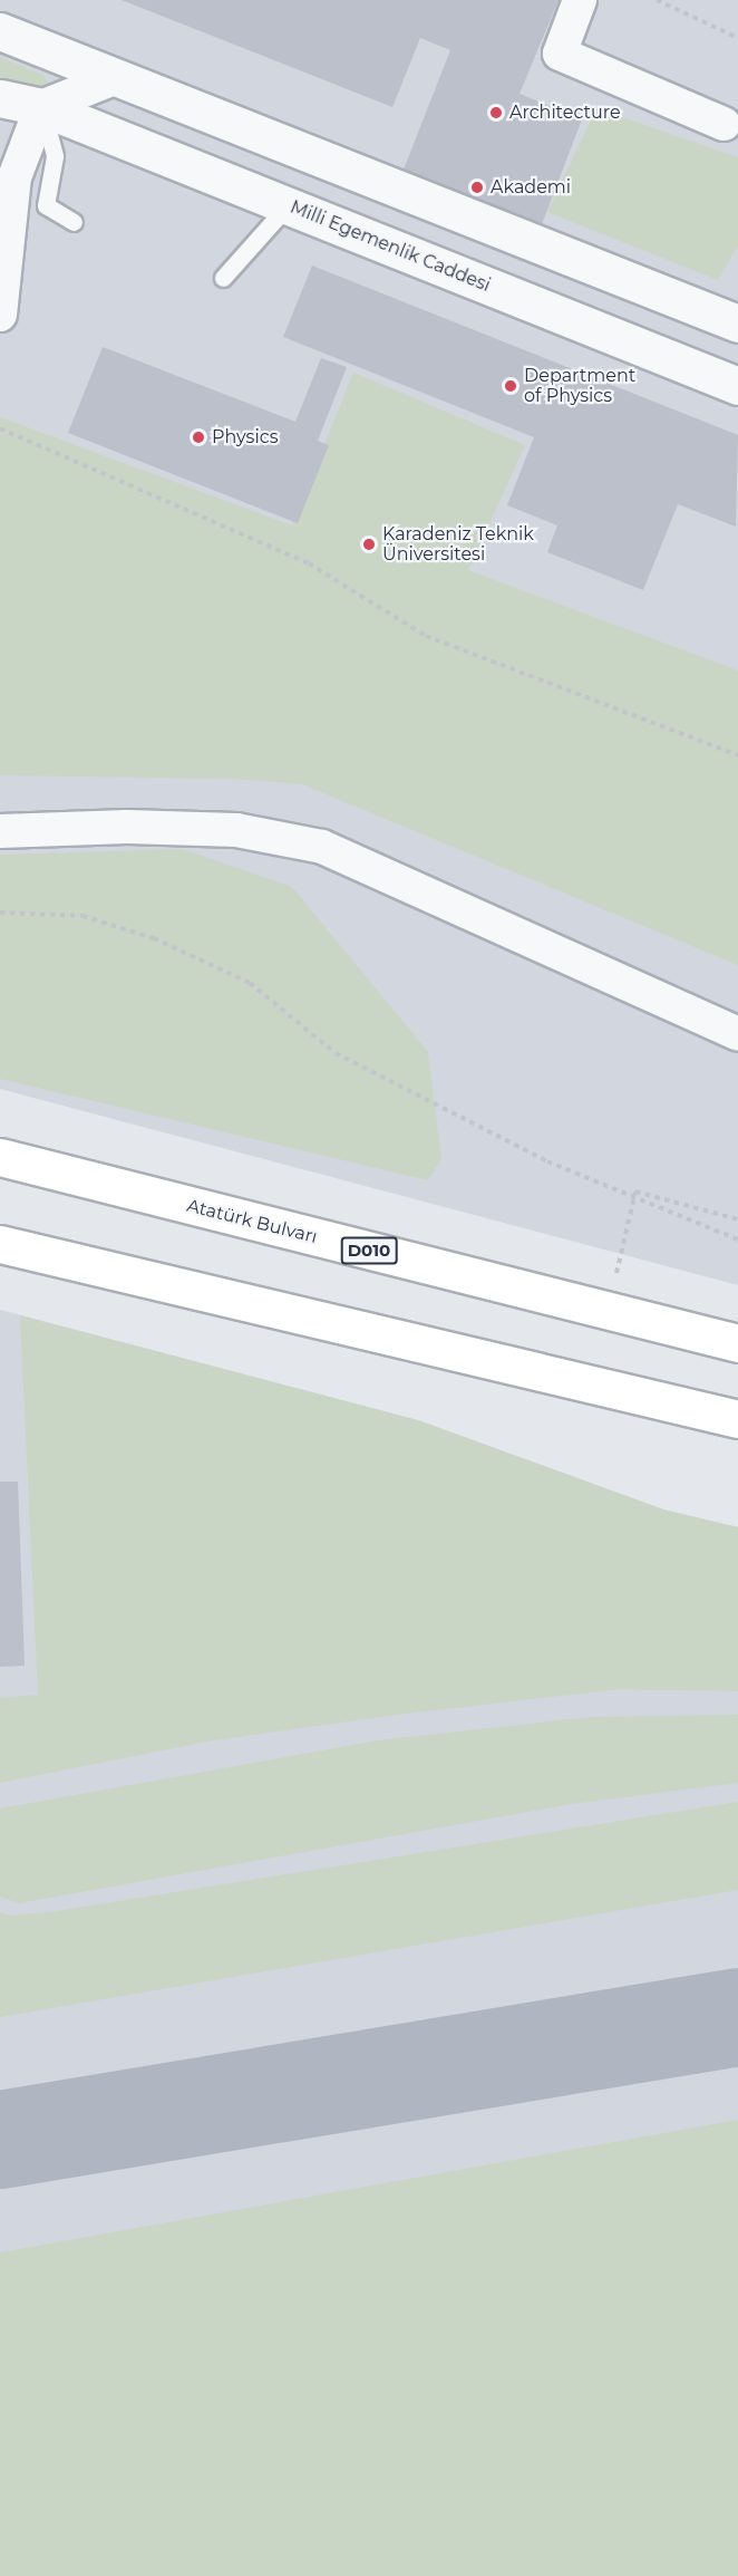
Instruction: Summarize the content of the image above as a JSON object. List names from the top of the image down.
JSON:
{
  "streets": {
    "highway": ["Atatürk Bulvarı", "D010"],
    "street": ["Milli Egemenlik Caddesi"]
  },
  "places": [
    "Architecture",
    "Akademi",
    "Department of Physics",
    "Physics",
    "Karadeniz Teknik Üniversitesi"
  ]
}
